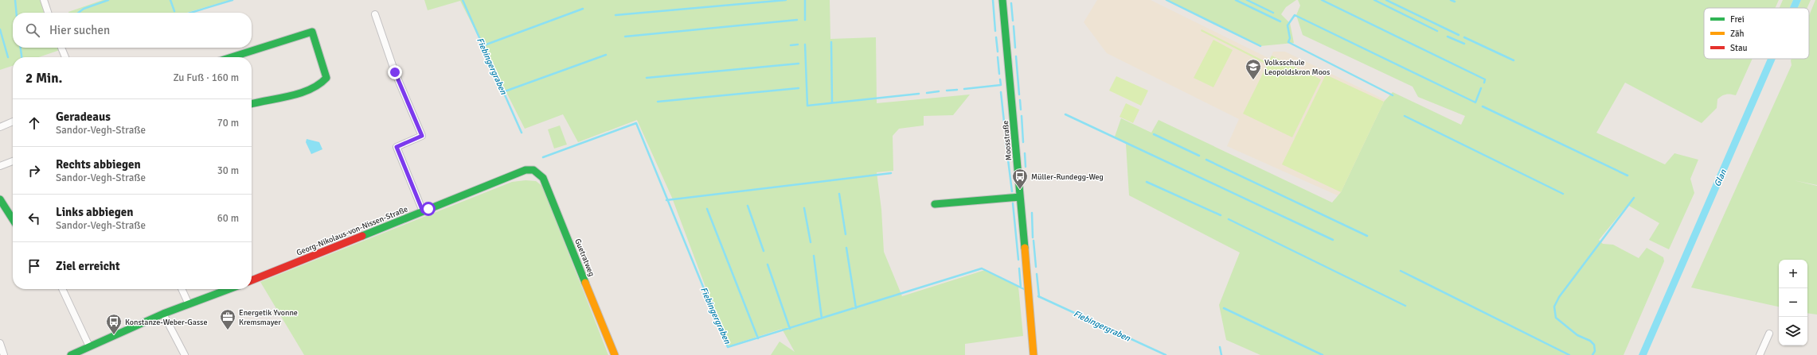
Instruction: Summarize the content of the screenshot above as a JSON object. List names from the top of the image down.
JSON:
{
  "streets": {
    "street": ["Moosstraße", "Georg-Nikolaus-von-Nissen-Straße", "Guetratweg"]
  },
  "crossings": [
    ["Georg-Nikolaus-von-Nissen-Straße", "Guetratweg"]
  ],
  "water": ["Fiebingergraben", "Glan"],
  "places": {
    "school or university": ["Volksschule Leopoldskron Moos"],
    "bus stop": ["Müller-Rundegg-Weg", "Konstanze-Weber-Gasse"],
    "office": ["Energetik Yvonne Kremsmayer"]
  },
  "legend": ["Frei", "Zäh", "Stau"],
  "page": {
    "search": "Hier suchen",
    "heading": ["2 Min.", "Zu Fuß · 160 m"],
    "list": [
      ["Geradeaus", "Sandor-Vegh-Straße", "70 m"],
      ["Rechts abbiegen", "Sandor-Vegh-Straße", "30 m"],
      ["Links abbiegen", "Sandor-Vegh-Straße", "60 m"],
      "Ziel erreicht"
    ],
    "map_buttons": ["+", "−"]
  }
}
